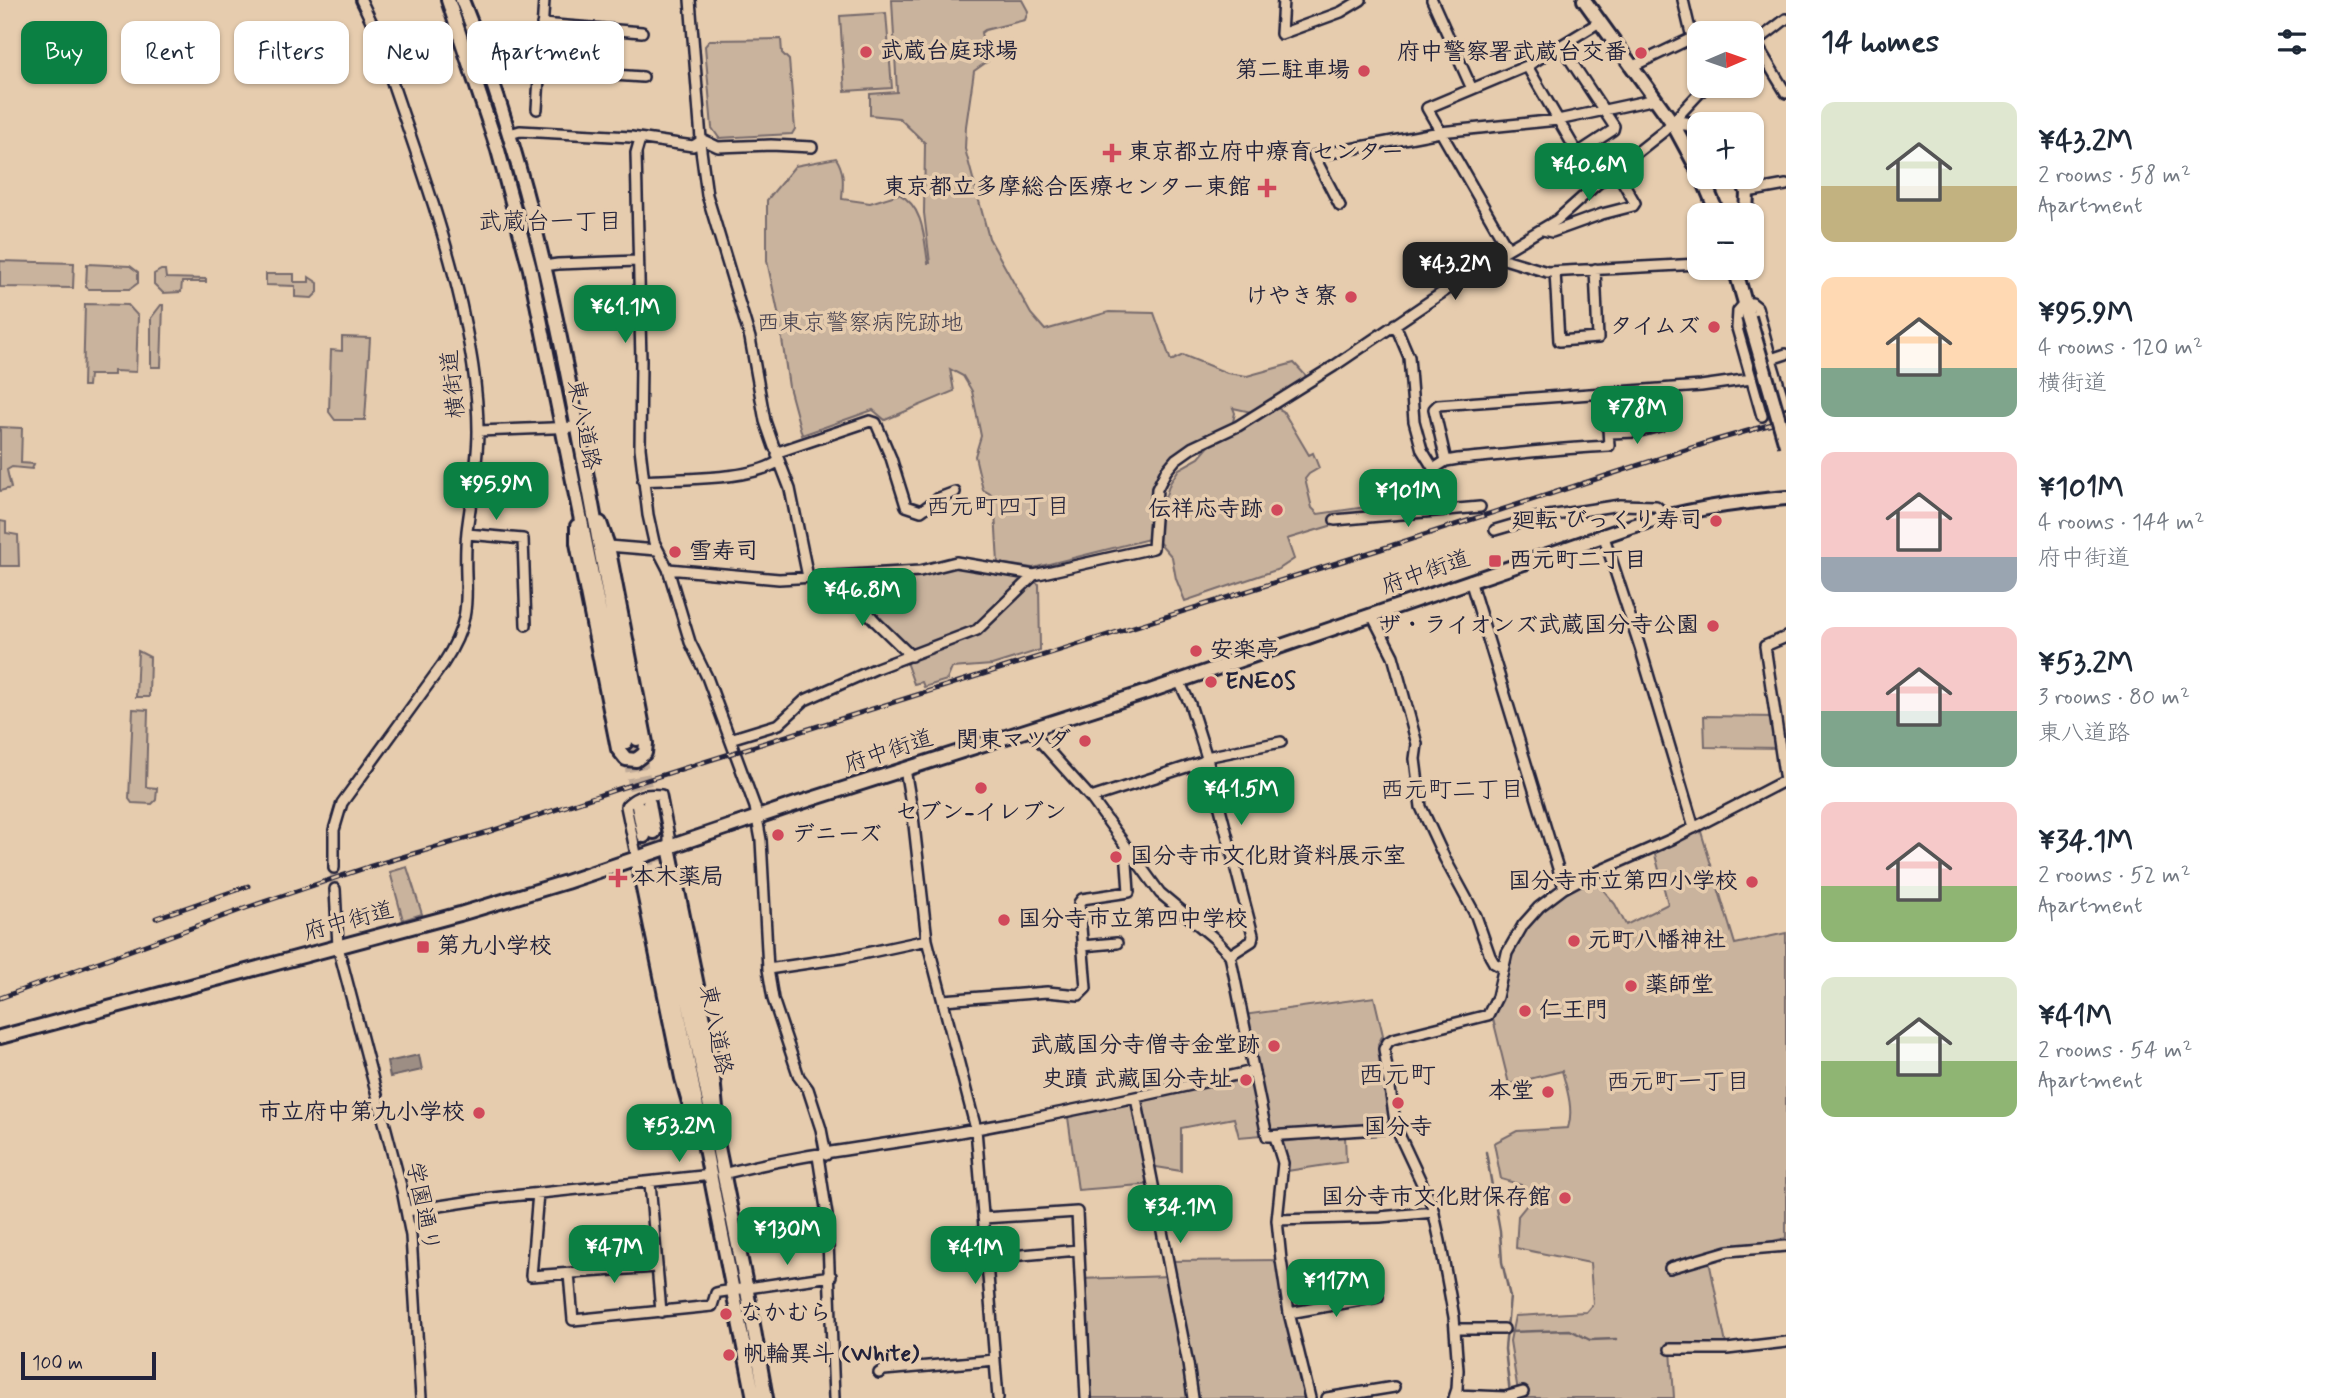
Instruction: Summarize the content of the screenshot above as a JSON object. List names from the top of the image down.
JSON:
{
  "streets": {
    "main road": ["東八道路", "府中街道"],
    "street": ["横街道", "学園通り"]
  },
  "crossings": [
    ["府中街道", "学園通り"]
  ],
  "districts": [
    "武蔵台一丁目",
    "西元町四丁目",
    "西元町二丁目",
    "西元町",
    "西元町一丁目"
  ],
  "parks": ["西東京警察病院跡地"],
  "places": {
    "other": [
      "武蔵台庭球場",
      "府中警察署武蔵台交番",
      "第二駐車場",
      "けやき寮",
      "タイムズ",
      "伝祥応寺跡",
      "廻転 びっくり寿司",
      "雪寿司",
      "ザ・ライオンズ武蔵国分寺公園",
      "安楽亭",
      "ENEOS",
      "関東マツダ",
      "セブン-イレブン",
      "デニーズ",
      "国分寺市文化財資料展示室",
      "国分寺市立第四小学校",
      "国分寺市立第四中学校",
      "元町八幡神社",
      "薬師堂",
      "仁王門",
      "武蔵国分寺僧寺金堂跡",
      "史蹟 武藏国分寺址",
      "本堂",
      "国分寺",
      "市立府中第九小学校",
      "国分寺市文化財保存館",
      "なかむら",
      "帆輪異斗 (White)"
    ],
    "health": ["東京都立府中療育センター", "東京都立多摩総合医療センター東館", "本木薬局"],
    "transit": ["西元町二丁目", "第九小学校"]
  },
  "scale_bar": "100 m",
  "north": "right",
  "page": {
    "heading": "14 homes",
    "map_buttons": ["+", "−"],
    "chip": [
      "Buy",
      "Rent",
      "Filters",
      "New",
      "Apartment"
    ],
    "list": [
      {
        "name": "¥43.2M",
        "note": "2 rooms · 58 m² · Apartment"
      },
      {
        "name": "¥95.9M",
        "note": "4 rooms · 120 m² · 横街道"
      },
      {
        "name": "¥101M",
        "note": "4 rooms · 144 m² · 府中街道"
      },
      {
        "name": "¥53.2M",
        "note": "3 rooms · 80 m² · 東八道路"
      },
      {
        "name": "¥34.1M",
        "note": "2 rooms · 52 m² · Apartment"
      },
      {
        "name": "¥41M",
        "note": "2 rooms · 54 m² · Apartment"
      }
    ],
    "price": [
      "¥40.6M",
      "¥43.2M",
      "¥61.1M",
      "¥78M",
      "¥95.9M",
      "¥101M",
      "¥46.8M",
      "¥41.5M",
      "¥53.2M",
      "¥34.1M",
      "¥130M",
      "¥47M",
      "¥41M",
      "¥117M"
    ],
    "scale": "100 m"
  }
}
